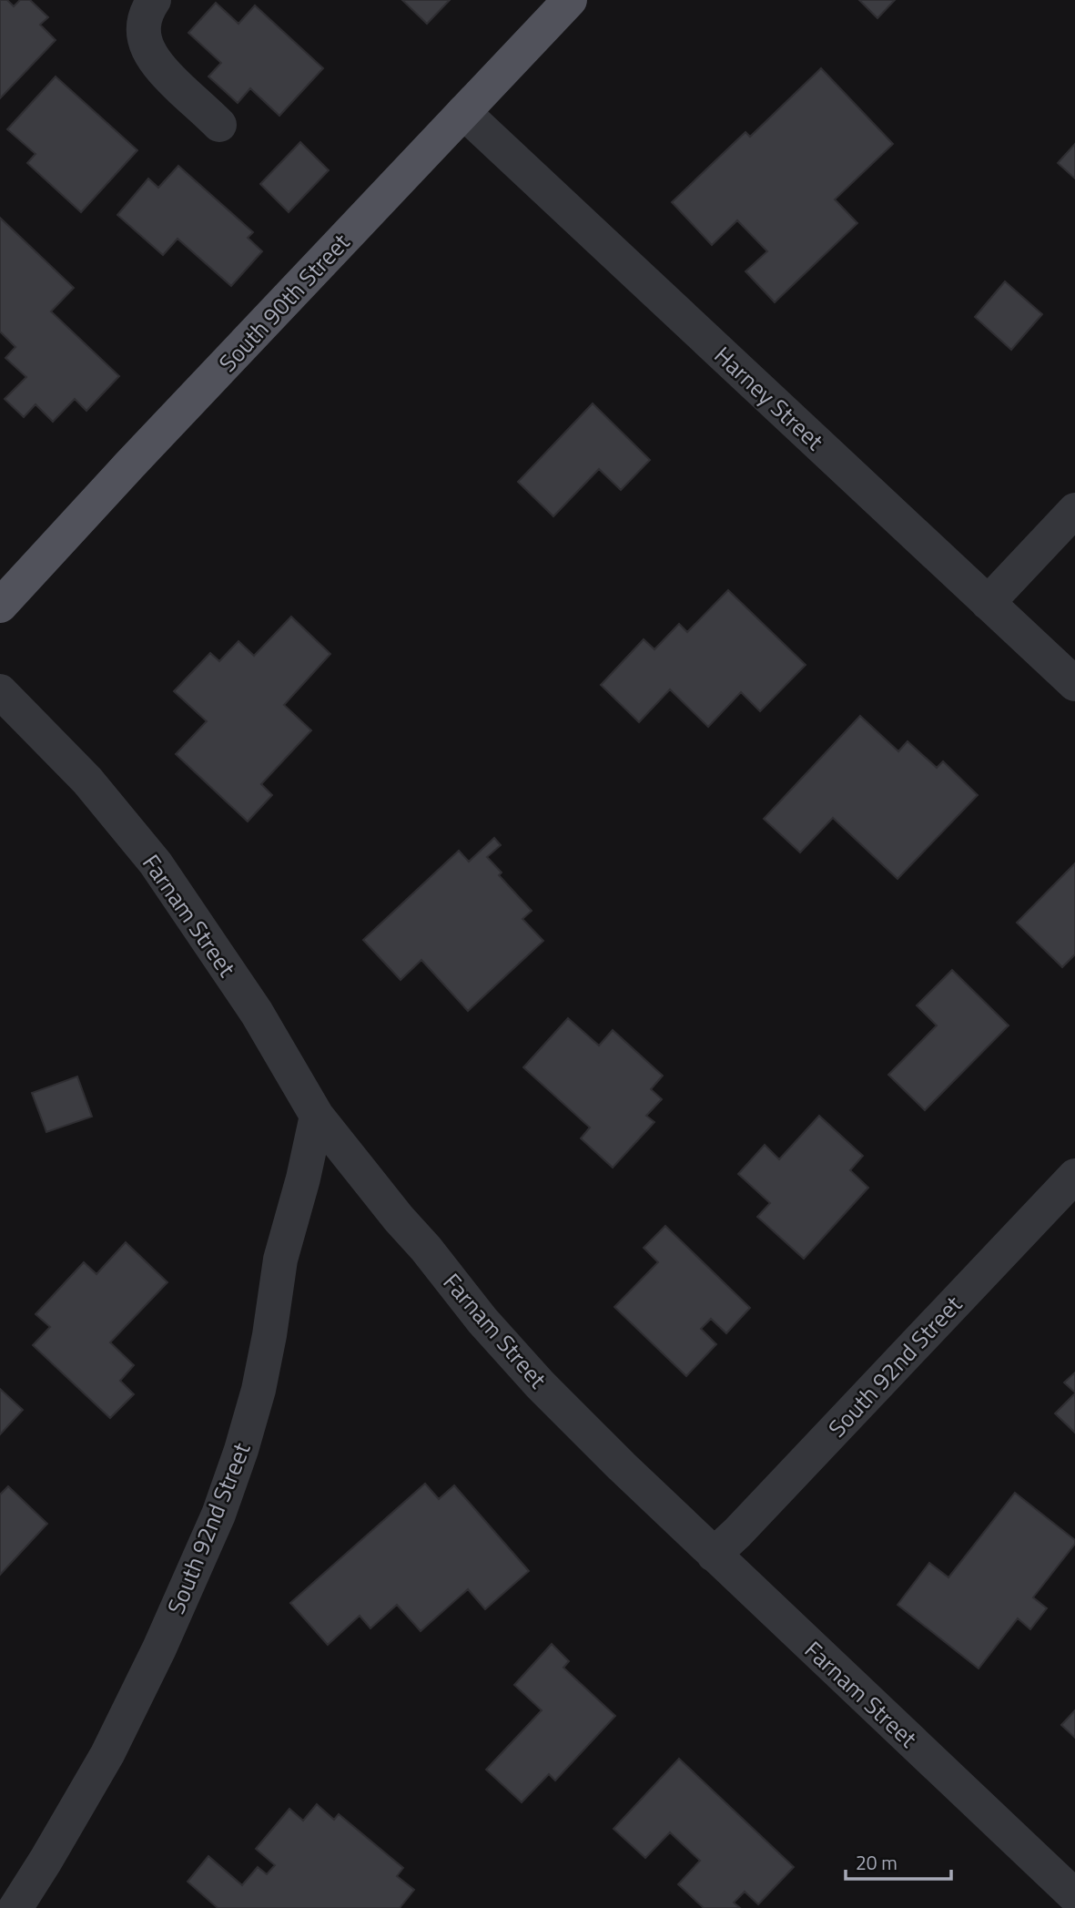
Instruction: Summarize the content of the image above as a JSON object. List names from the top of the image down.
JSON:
{
  "streets": {
    "main road": ["South 90th Street"],
    "street": ["Harney Street", "Farnam Street", "South 92nd Street"]
  },
  "crossings": [
    ["South 90th Street", "Harney Street"],
    ["Farnam Street", "South 92nd Street"]
  ],
  "scale_bar": "20 m"
}
